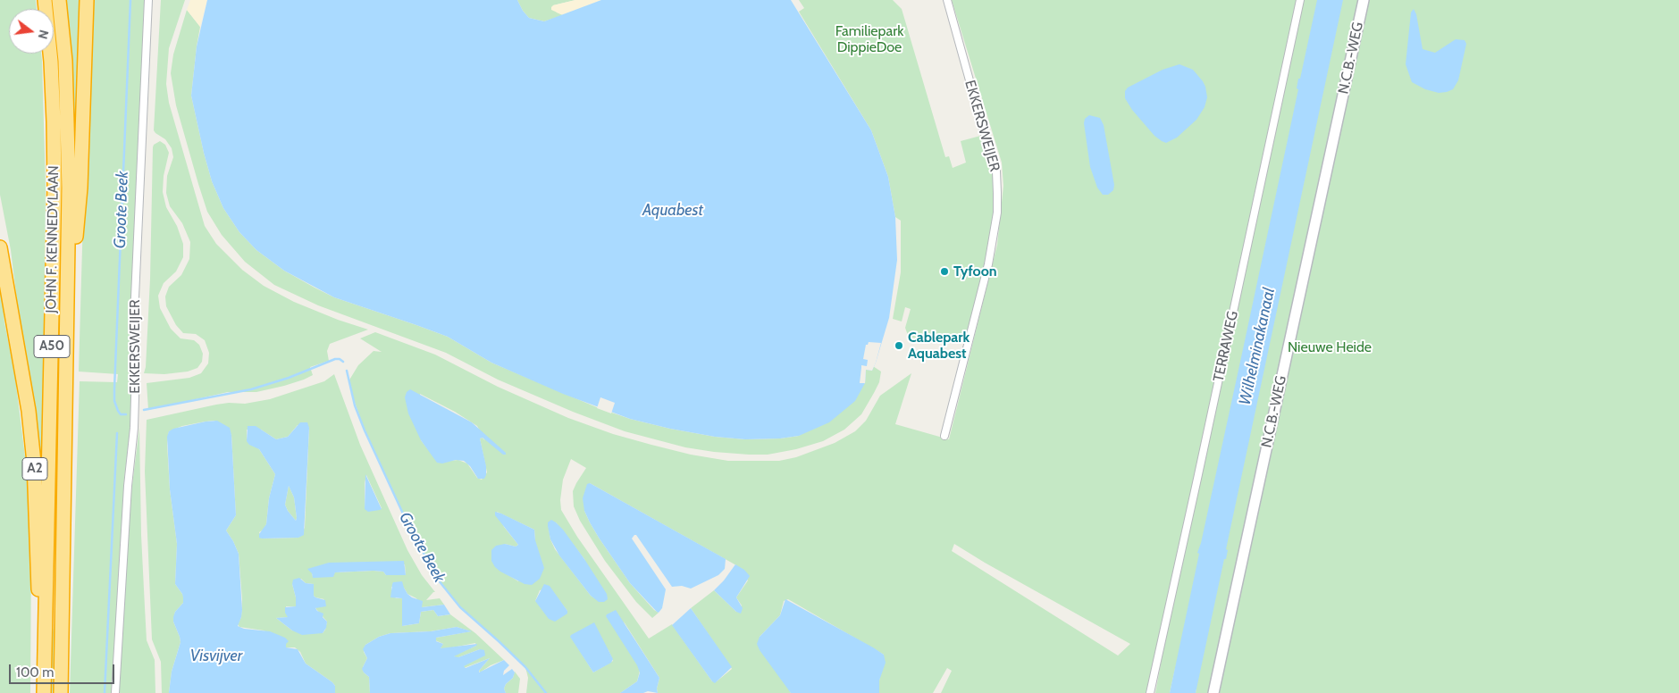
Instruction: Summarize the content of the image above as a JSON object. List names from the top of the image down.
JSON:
{
  "streets": {
    "highway": ["JOHN F. KENNEDYLAAN", "A50", "A2"],
    "street": ["N.C.B.-WEG", "EKKERSWEIJER", "TERRAWEG"]
  },
  "crossings": [
    ["JOHN F. KENNEDYLAAN", "A50"],
    ["JOHN F. KENNEDYLAAN", "A2"]
  ],
  "water": [
    "Groote Beek",
    "Aquabest",
    "Wilhelminakanaal",
    "Visvijver"
  ],
  "parks": ["Familiepark DippieDoe", "Nieuwe Heide"],
  "places": ["Tyfoon", "Cablepark Aquabest"],
  "scale_bar": "100 m",
  "north": "right"
}
